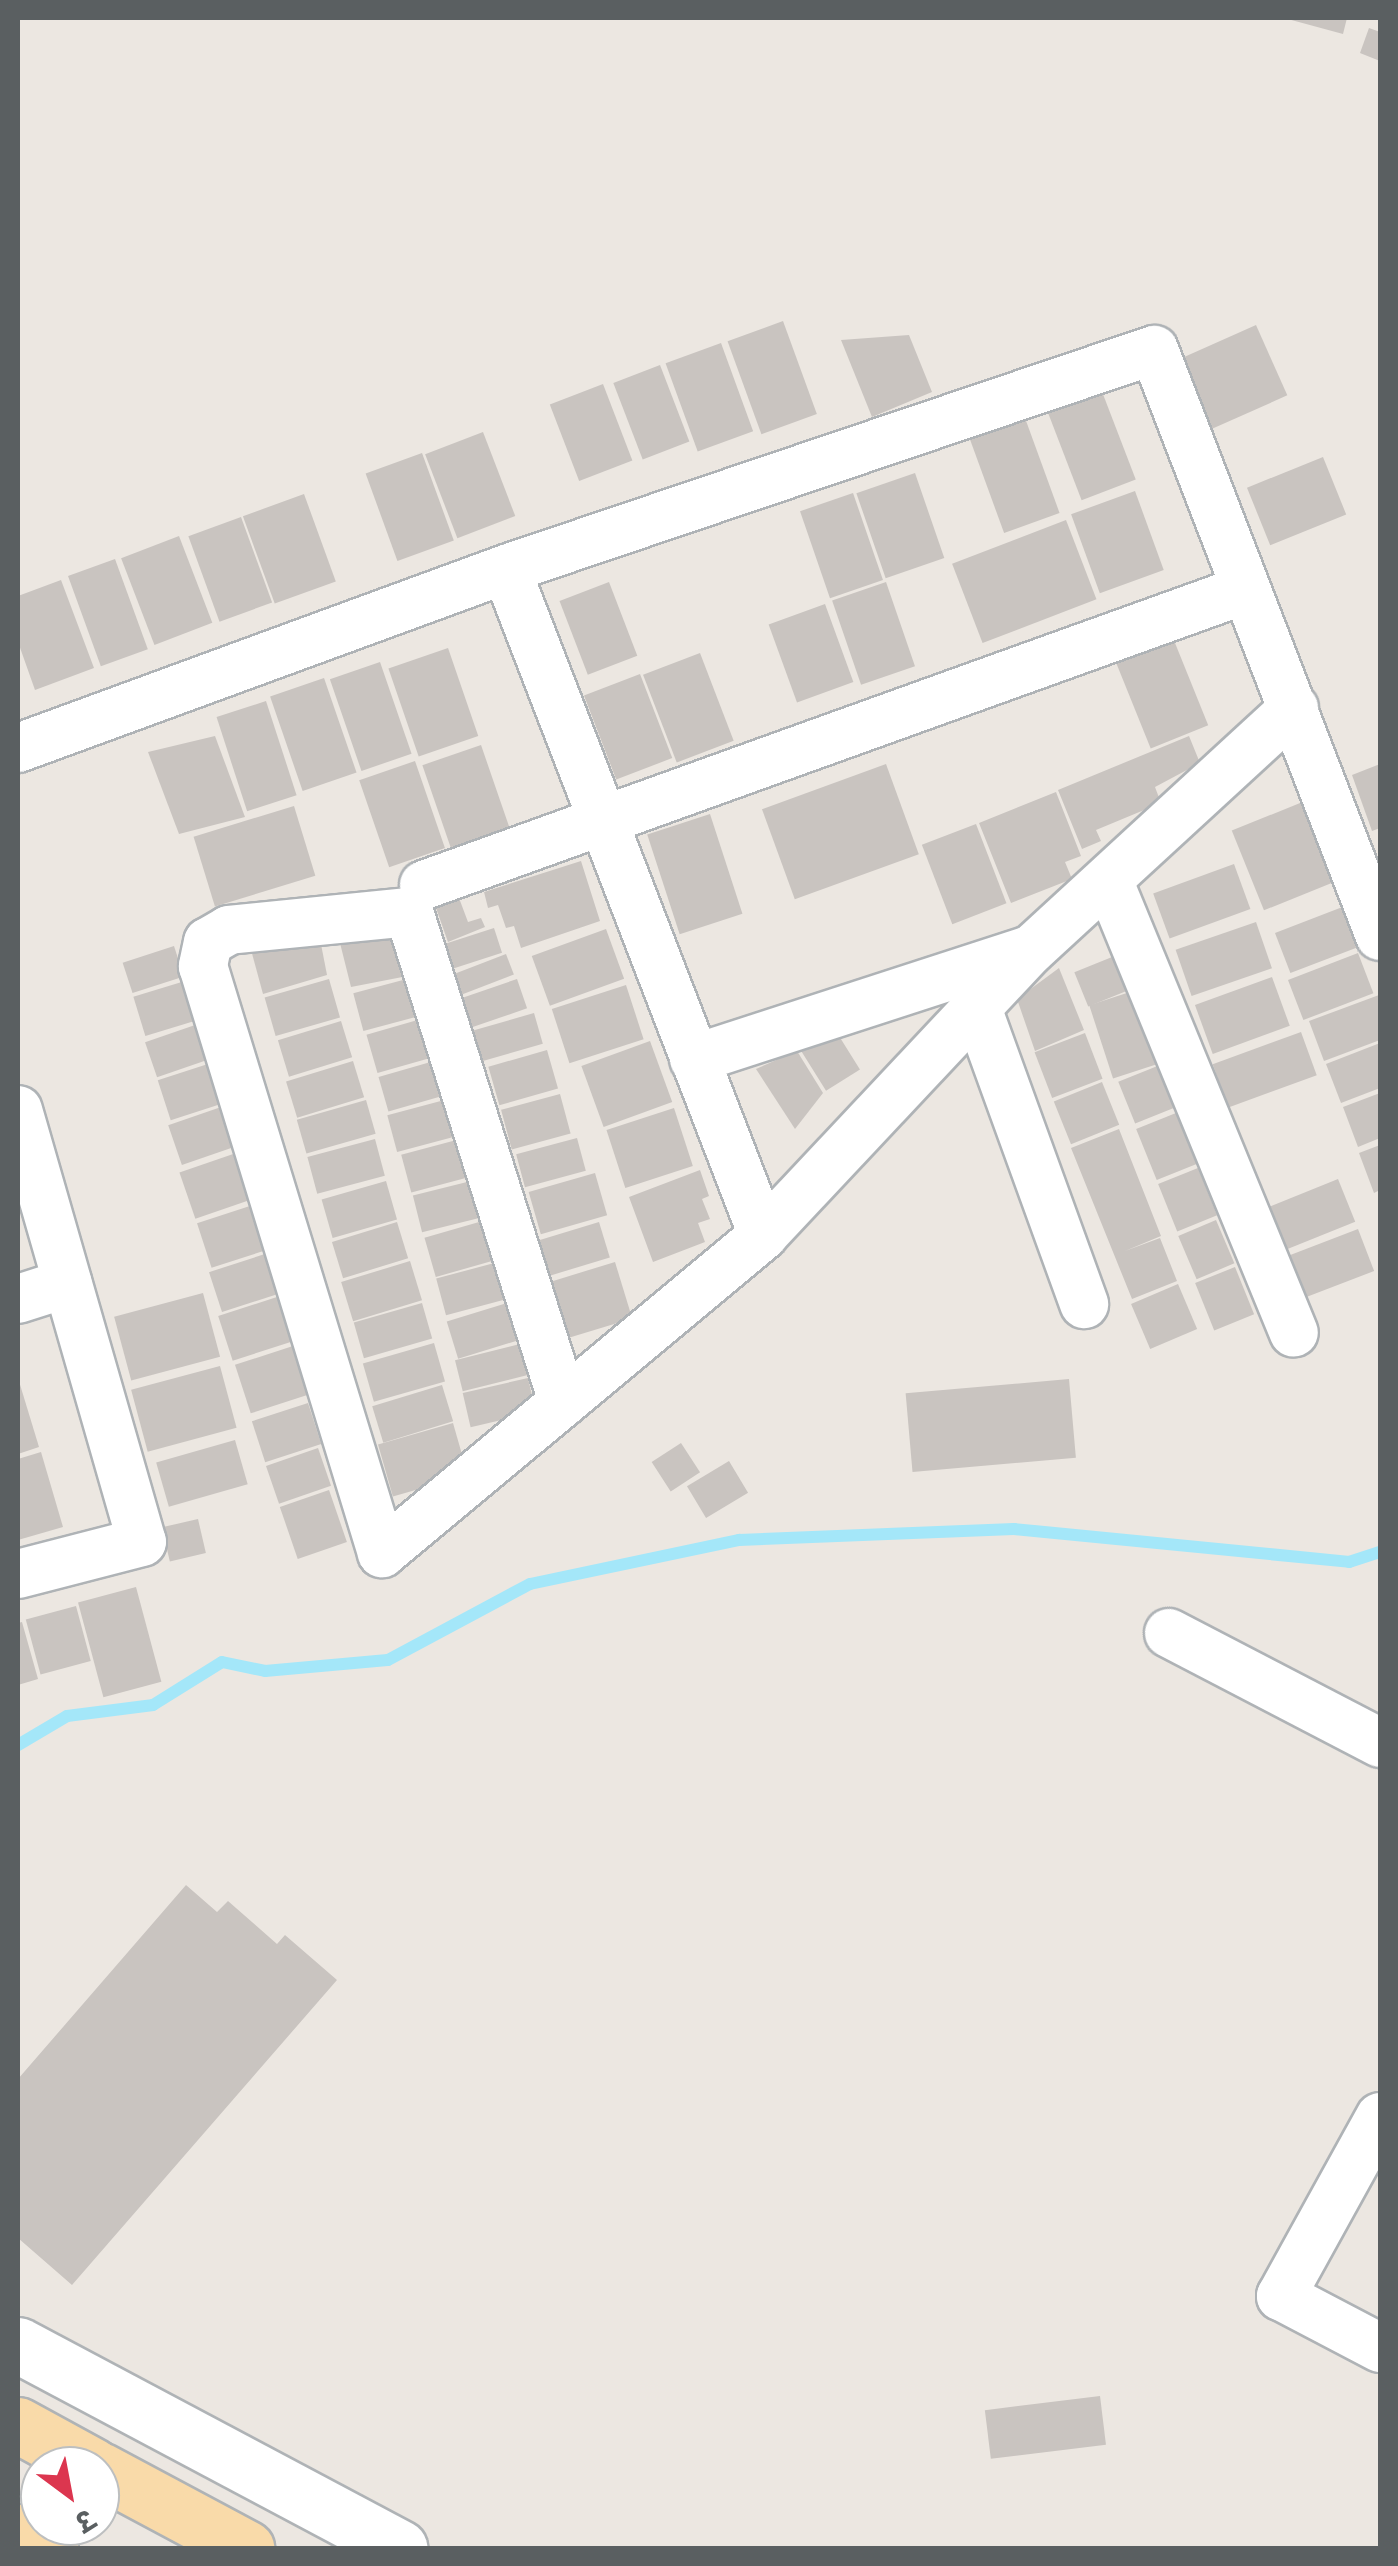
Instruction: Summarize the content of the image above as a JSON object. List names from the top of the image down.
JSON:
{
  "north": "bottom right"
}
